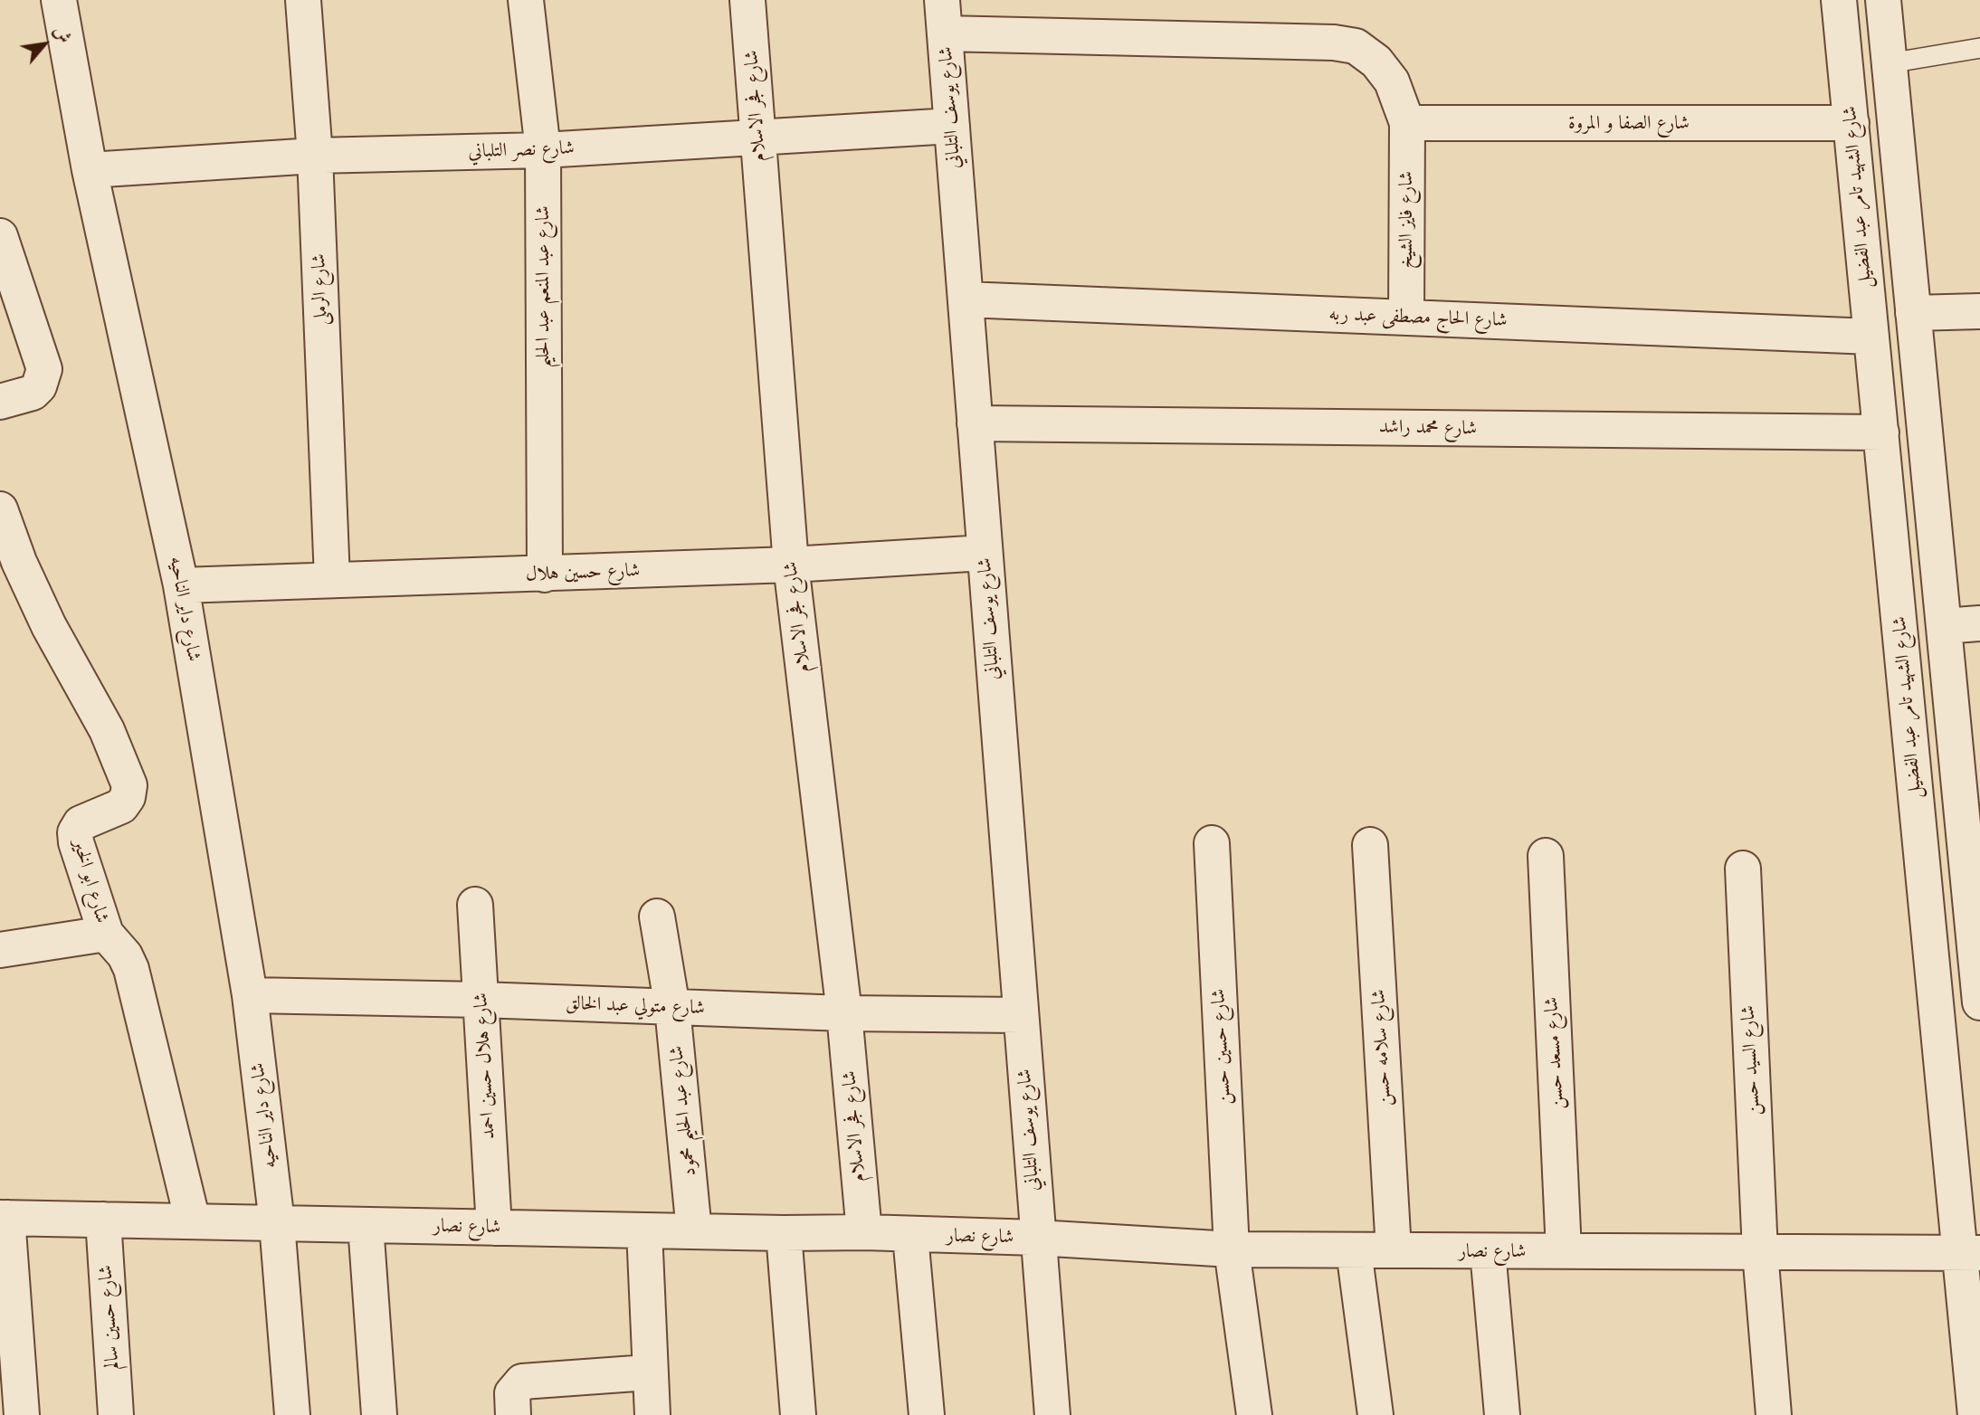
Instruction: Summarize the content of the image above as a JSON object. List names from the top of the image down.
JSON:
{
  "streets": {
    "street": [
      "شارع فجر الاسلام",
      "شارع يوسف التلباني",
      "شارع الصفا و المروة",
      "شارع نصر التلباني",
      "شارع الشهيد تامر عبد الفضيل",
      "شارع فايز الشيخ",
      "شارع عبد المنعم عبد الحليم",
      "شارع الرملى",
      "شارع الحاج مصطفى عبد ربه",
      "شارع محمد راشد",
      "شارع حسين هلال",
      "شارع داير الناحيه",
      "شارع ابو الخير",
      "شارع متولي عبد الخالق",
      "شارع حسين حسن",
      "شارع سلامه حسن",
      "شارع مسعد حسن",
      "شارع السيد حسن",
      "شارع هلال حسين احمد",
      "شارع عبد الحليم محمود",
      "شارع نصار",
      "شارع حسين سالم"
    ]
  },
  "crossings": [
    ["شارع فجر الاسلام", "شارع نصر التلباني"],
    ["شارع فجر الاسلام", "شارع حسين هلال"],
    ["شارع فجر الاسلام", "شارع متولي عبد الخالق"],
    ["شارع فجر الاسلام", "شارع نصار"],
    ["شارع يوسف التلباني", "شارع نصر التلباني"],
    ["شارع يوسف التلباني", "شارع الحاج مصطفى عبد ربه"],
    ["شارع يوسف التلباني", "شارع محمد راشد"],
    ["شارع يوسف التلباني", "شارع حسين هلال"],
    ["شارع يوسف التلباني", "شارع متولي عبد الخالق"],
    ["شارع يوسف التلباني", "شارع نصار"],
    ["شارع الصفا و المروة", "شارع الشهيد تامر عبد الفضيل"],
    ["شارع الصفا و المروة", "شارع فايز الشيخ"],
    ["شارع نصر التلباني", "شارع عبد المنعم عبد الحليم"],
    ["شارع نصر التلباني", "شارع الرملى"],
    ["شارع نصر التلباني", "شارع داير الناحيه"],
    ["شارع الشهيد تامر عبد الفضيل", "شارع الحاج مصطفى عبد ربه"],
    ["شارع الشهيد تامر عبد الفضيل", "شارع محمد راشد"],
    ["شارع الشهيد تامر عبد الفضيل", "شارع نصار"],
    ["شارع فايز الشيخ", "شارع الحاج مصطفى عبد ربه"],
    ["شارع عبد المنعم عبد الحليم", "شارع حسين هلال"],
    ["شارع الرملى", "شارع حسين هلال"],
    ["شارع حسين هلال", "شارع داير الناحيه"],
    ["شارع داير الناحيه", "شارع متولي عبد الخالق"],
    ["شارع داير الناحيه", "شارع نصار"],
    ["شارع ابو الخير", "شارع نصار"],
    ["شارع متولي عبد الخالق", "شارع هلال حسين احمد"],
    ["شارع متولي عبد الخالق", "شارع عبد الحليم محمود"],
    ["شارع حسين حسن", "شارع نصار"],
    ["شارع سلامه حسن", "شارع نصار"],
    ["شارع مسعد حسن", "شارع نصار"],
    ["شارع السيد حسن", "شارع نصار"],
    ["شارع هلال حسين احمد", "شارع نصار"],
    ["شارع عبد الحليم محمود", "شارع نصار"],
    ["شارع نصار", "شارع حسين سالم"]
  ],
  "north": "top right"
}
